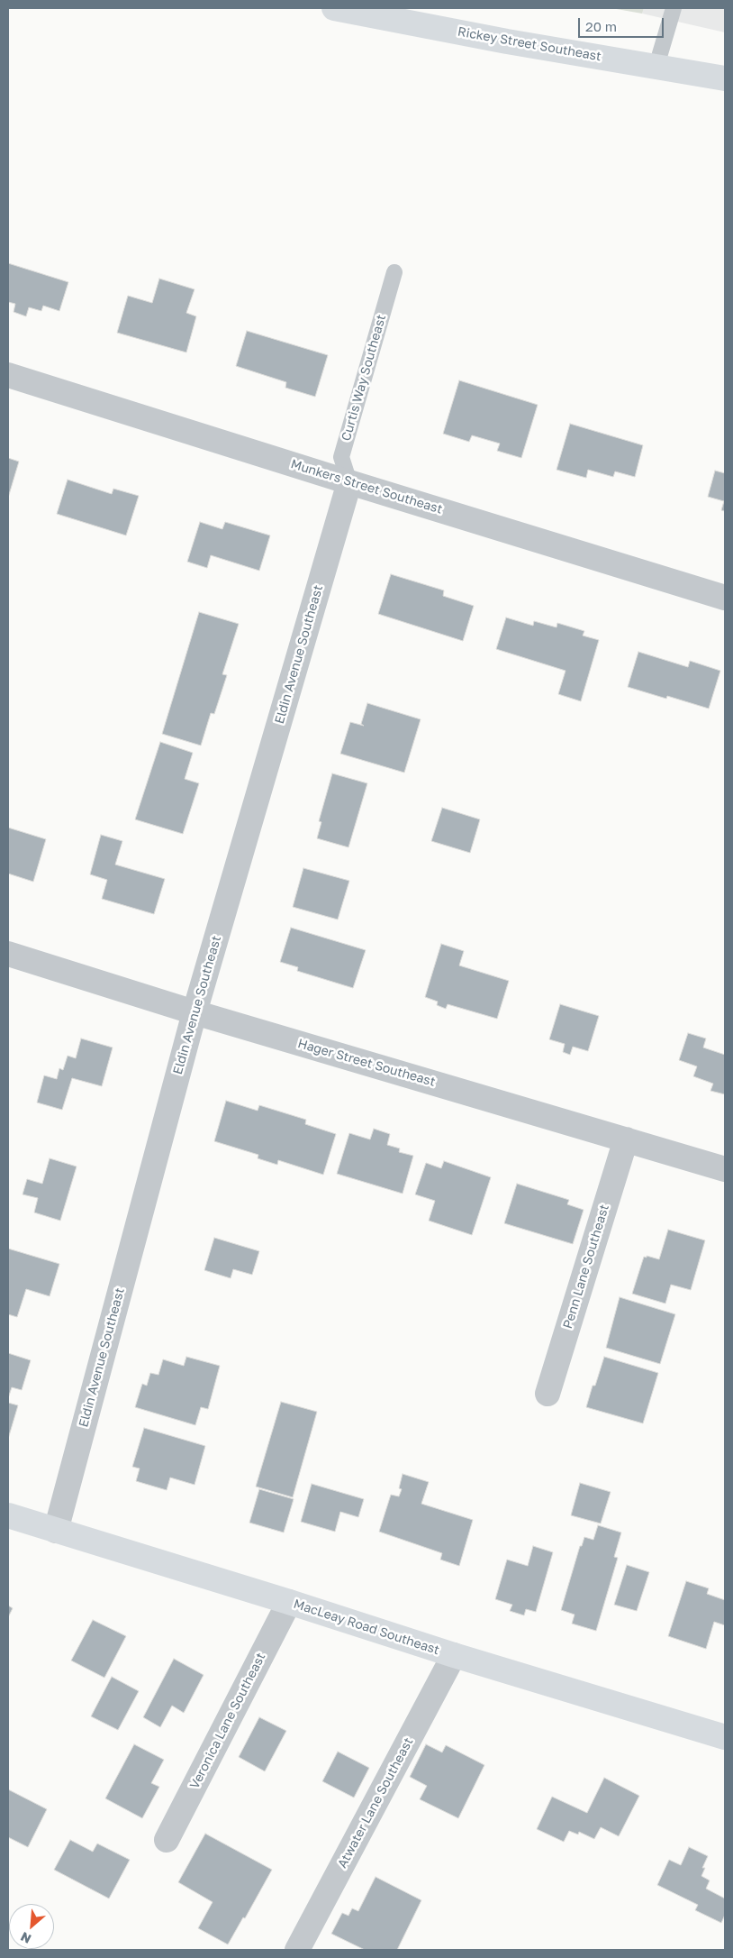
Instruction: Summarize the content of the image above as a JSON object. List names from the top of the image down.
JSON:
{
  "streets": {
    "street": [
      "Rickey Street Southeast",
      "Munkers Street Southeast",
      "Eldin Avenue Southeast",
      "Hager Street Southeast",
      "Penn Lane Southeast",
      "MacLeay Road Southeast",
      "Veronica Lane Southeast",
      "Atwater Lane Southeast"
    ],
    "lane": ["Curtis Way Southeast"]
  },
  "crossings": [
    ["Curtis Way Southeast", "Munkers Street Southeast"],
    ["Curtis Way Southeast", "Eldin Avenue Southeast"],
    ["Munkers Street Southeast", "Eldin Avenue Southeast"],
    ["Eldin Avenue Southeast", "Hager Street Southeast"],
    ["Eldin Avenue Southeast", "MacLeay Road Southeast"],
    ["Hager Street Southeast", "Penn Lane Southeast"],
    ["MacLeay Road Southeast", "Veronica Lane Southeast"],
    ["MacLeay Road Southeast", "Atwater Lane Southeast"]
  ],
  "scale_bar": "20 m",
  "north": "bottom left"
}
